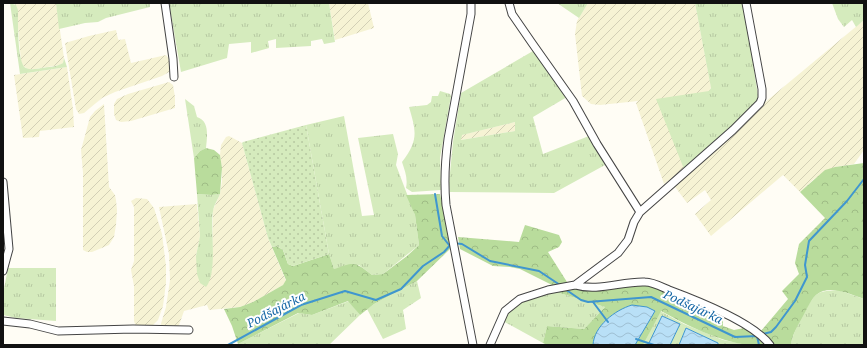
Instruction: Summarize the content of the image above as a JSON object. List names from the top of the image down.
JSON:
{
  "water": ["Podšajárka"]
}
